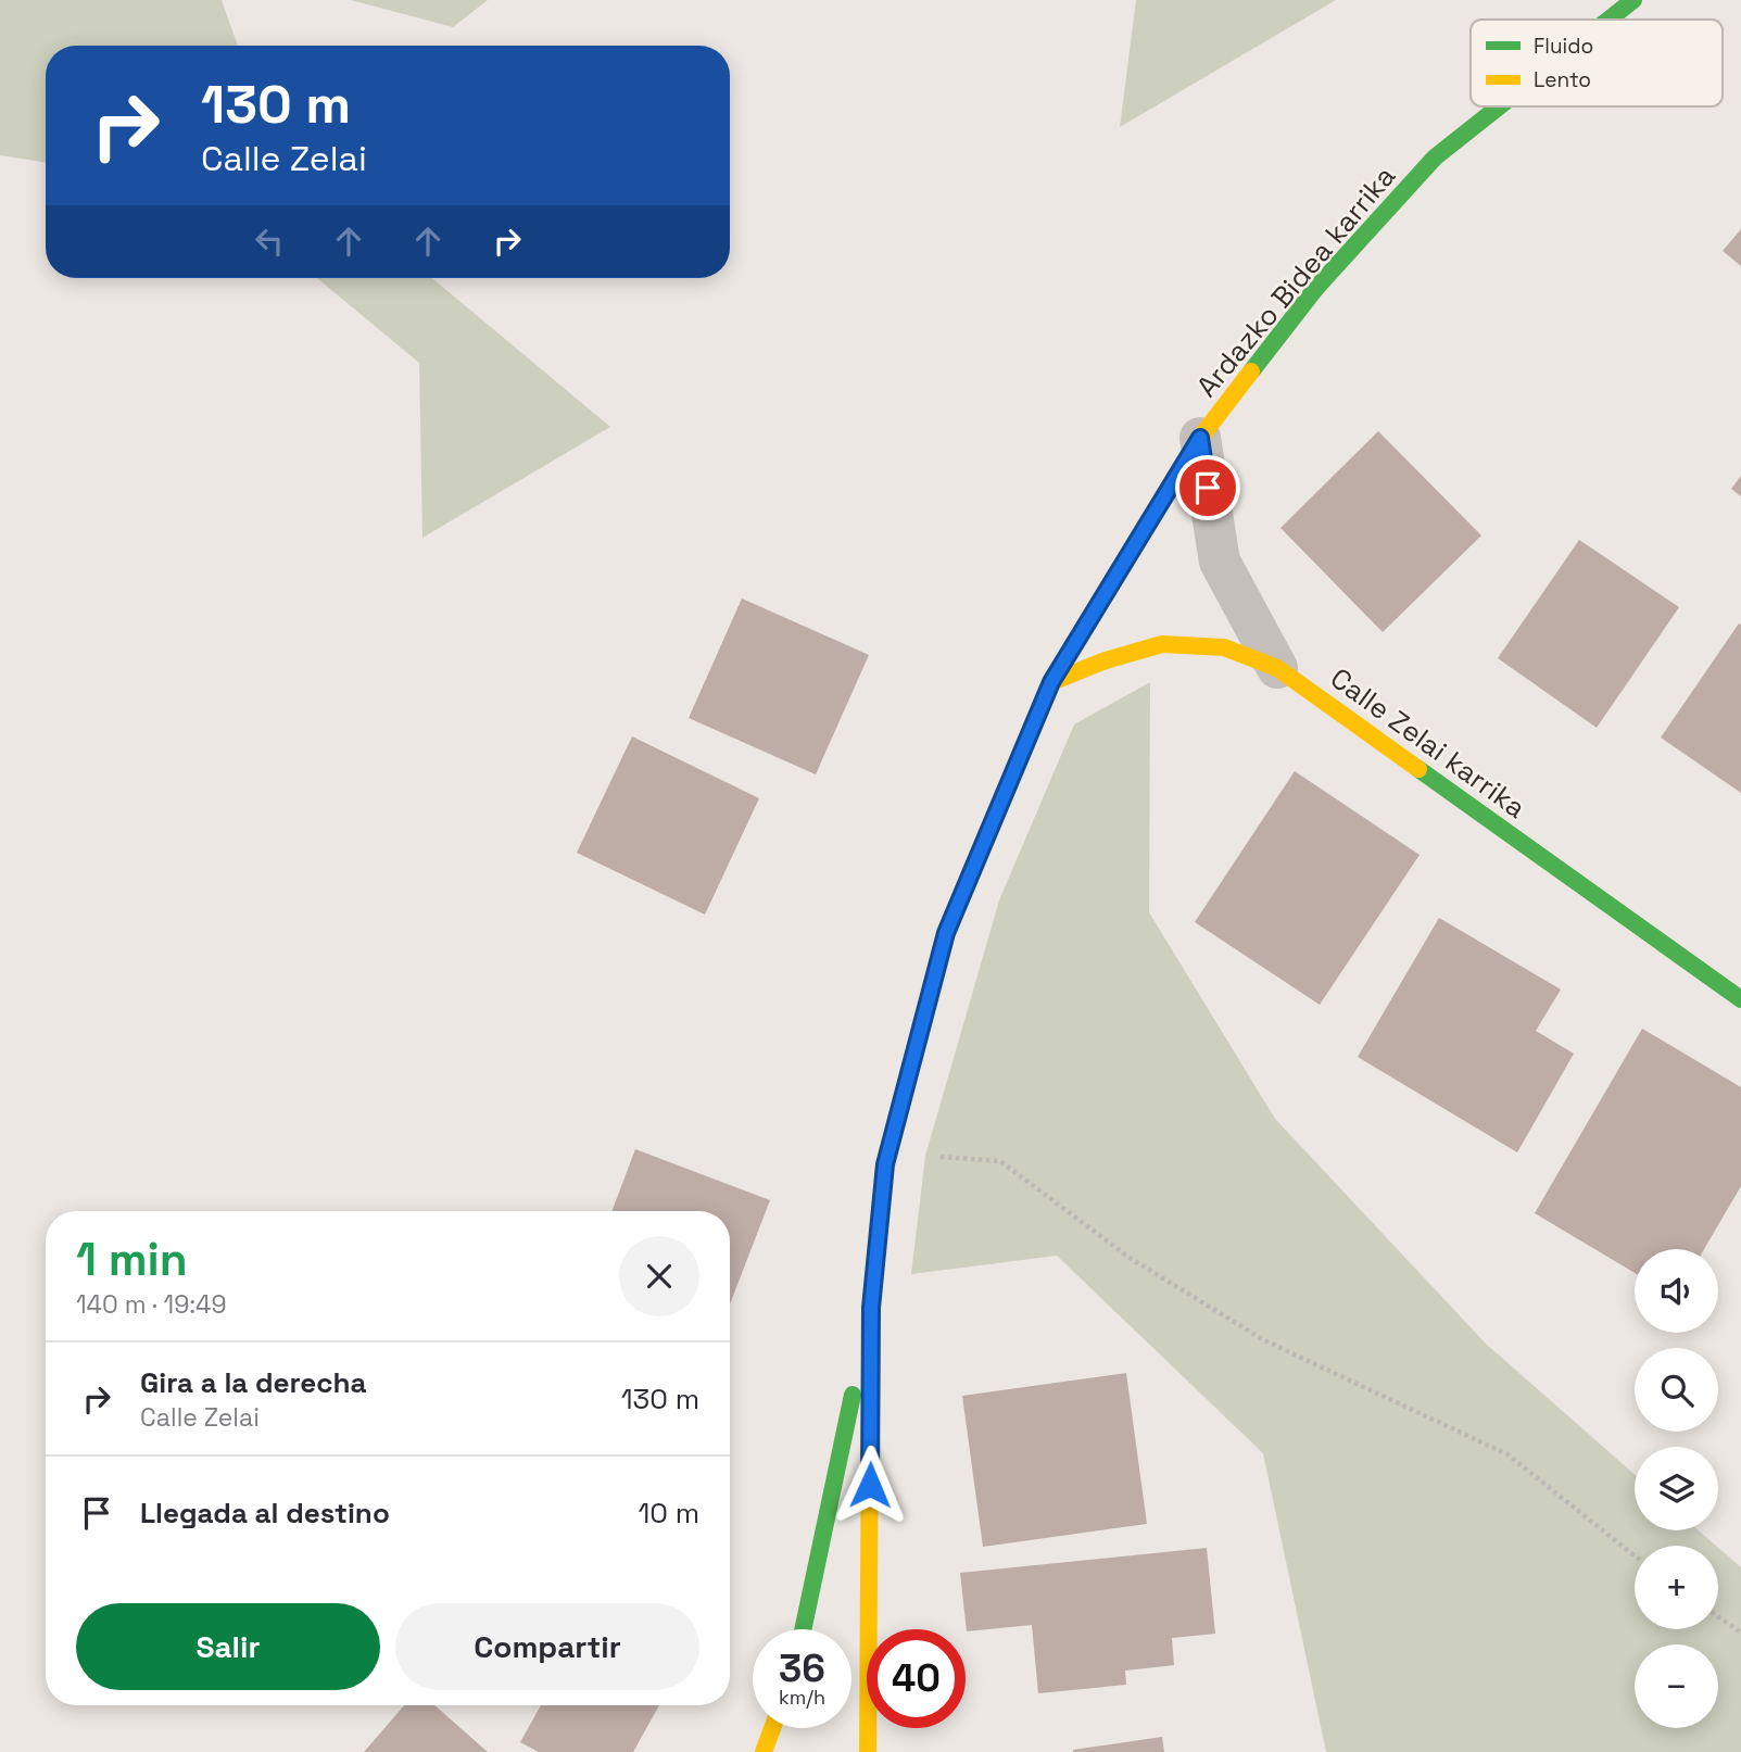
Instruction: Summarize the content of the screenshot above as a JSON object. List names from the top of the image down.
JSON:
{
  "streets": {
    "street": ["Ardazko Bidea karrika", "Calle Zelai karrika"]
  },
  "crossings": [
    ["Ardazko Bidea karrika", "Calle Zelai karrika"]
  ],
  "legend": ["Fluido", "Lento"],
  "page": {
    "turn": ["130 m", "Calle Zelai"],
    "heading": ["1 min", "140 m · 19:49"],
    "map_buttons": ["+", "−"],
    "list": [
      {
        "name": "Gira a la derecha",
        "note": "Calle Zelai",
        "value": "130 m"
      },
      {
        "name": "Llegada al destino",
        "value": "10 m"
      }
    ],
    "buttons": ["Salir", "Compartir"],
    "speed": "36 km/h",
    "limit": "40"
  }
}
